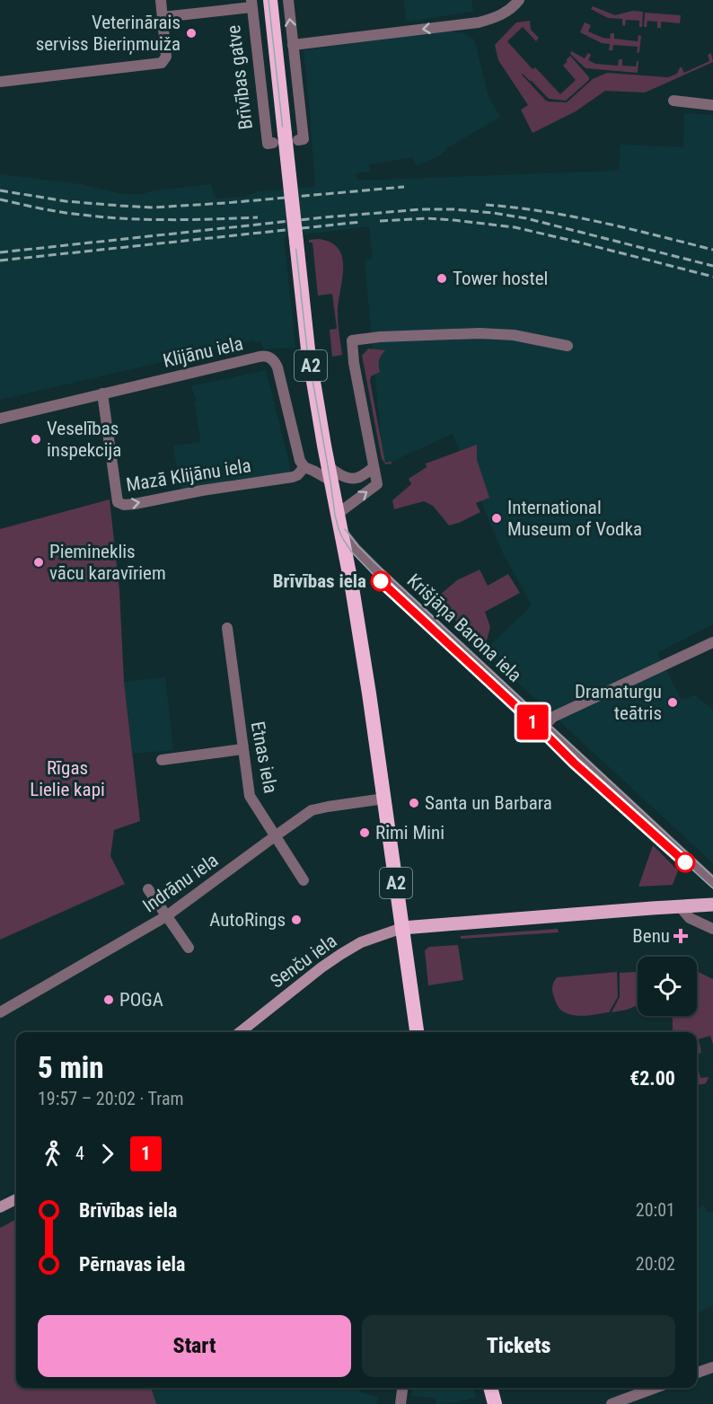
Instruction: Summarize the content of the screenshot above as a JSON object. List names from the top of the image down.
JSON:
{
  "streets": {
    "highway": ["Brīvības gatve", "A2"],
    "main road": ["Senču iela"],
    "street": [
      "Klijānu iela",
      "Mazā Klijānu iela",
      "Krišjāņa Barona iela",
      "Etnas iela",
      "Indrānu iela"
    ]
  },
  "crossings": [
    ["Brīvības gatve", "A2"],
    ["Klijānu iela", "Mazā Klijānu iela"],
    ["A2", "Krišjāņa Barona iela"],
    ["A2", "Indrānu iela"],
    ["A2", "Senču iela"],
    ["Etnas iela", "Indrānu iela"]
  ],
  "parks": ["Rīgas Lielie kapi"],
  "places": {
    "other": [
      "Veterinārais serviss Bieriņmuiža",
      "Tower hostel",
      "Veselības inspekcija",
      "International Museum of Vodka",
      "Piemineklis vācu karavīriem",
      "Brīvības iela",
      "Dramaturgu teātris",
      "Santa un Barbara",
      "Rimi Mini",
      "AutoRings",
      "POGA"
    ],
    "health": ["Benu"]
  },
  "lines": ["tram line 1"],
  "page": {
    "on_map": "1",
    "heading": ["5 min", "19:57 – 20:02 · Tram", "€2.00"],
    "legs": ["4", "1"],
    "list": [
      {
        "name": "Brīvības iela",
        "value": "20:01"
      },
      {
        "name": "Pērnavas iela",
        "value": "20:02"
      }
    ],
    "buttons": ["Start", "Tickets"]
  }
}
